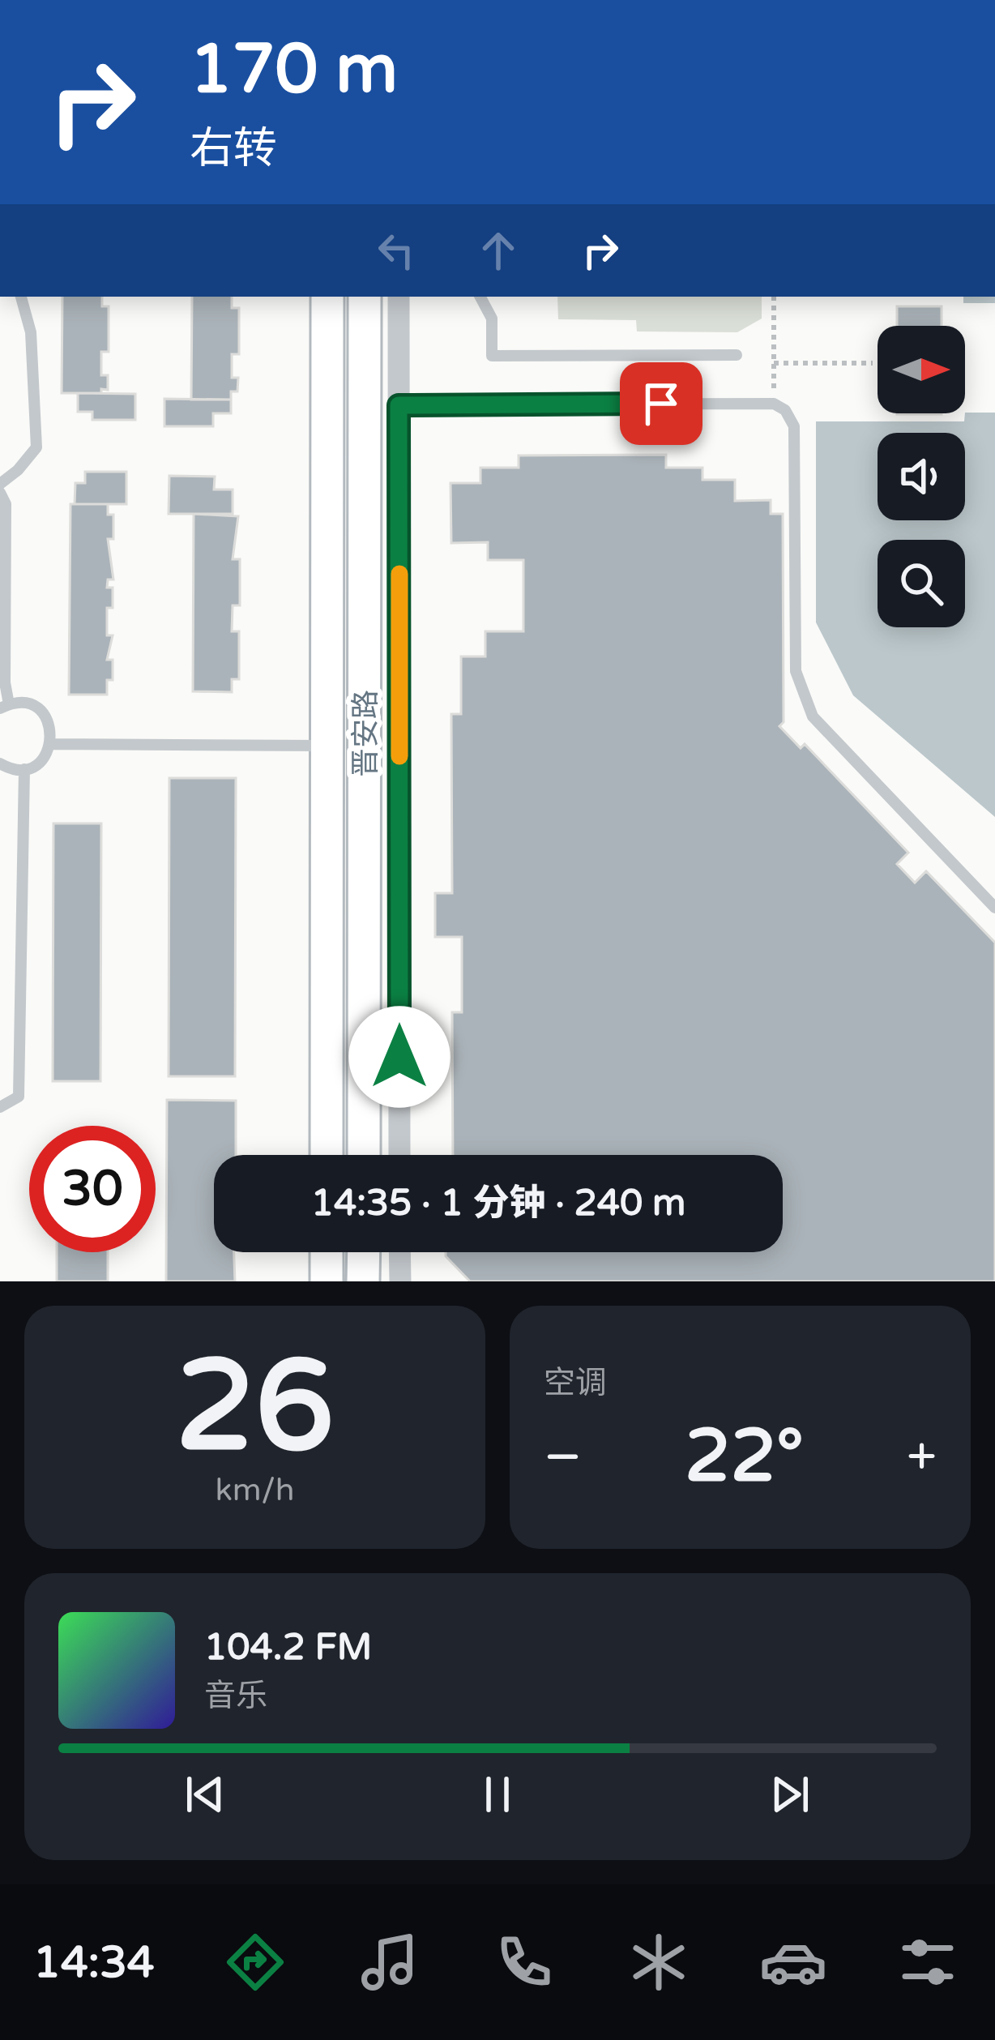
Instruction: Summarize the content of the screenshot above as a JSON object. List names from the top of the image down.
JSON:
{
  "streets": {
    "main road": ["晋安路"]
  },
  "north": "right",
  "page": {
    "turn": ["170 m", "右转"],
    "limit": "30",
    "trip": "14:35 · 1 分钟 · 240 m",
    "tile": [
      ["26", "km/h"],
      "空调"
    ],
    "heat": ["−", "22°", "+"],
    "song": ["104.2 FM", "音乐"],
    "tabs": "14:34"
  }
}
